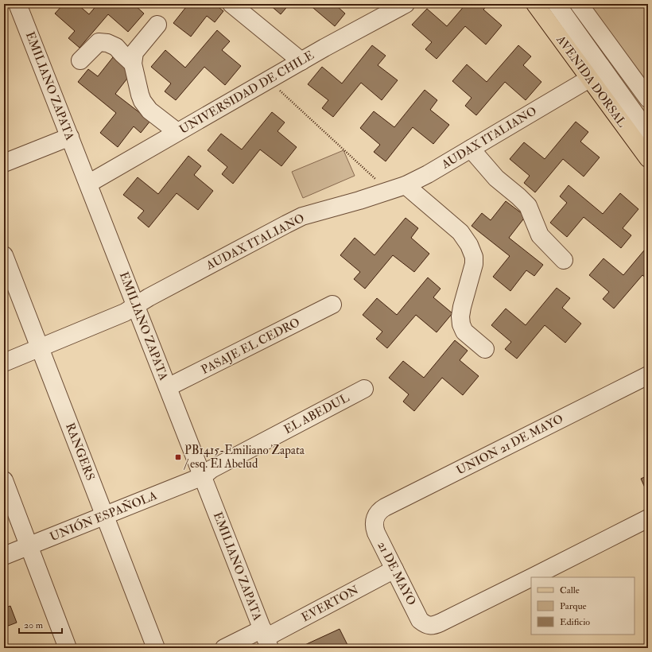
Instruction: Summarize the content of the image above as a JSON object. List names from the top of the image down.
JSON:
{
  "streets": {
    "main road": ["AVENIDA DORSAL"],
    "street": [
      "EMILIANO ZAPATA",
      "UNIVERSIDAD DE CHILE",
      "AUDAX ITALIANO",
      "PASAJE EL CEDRO",
      "EL ABEDUL",
      "UNION 21 DE MAYO",
      "RANGERS",
      "UNIÓN ESPAÑOLA",
      "21 DE MAYO",
      "EVERTON"
    ]
  },
  "crossings": [
    ["AVENIDA DORSAL", "AUDAX ITALIANO"],
    ["EMILIANO ZAPATA", "UNIVERSIDAD DE CHILE"],
    ["EMILIANO ZAPATA", "AUDAX ITALIANO"],
    ["EMILIANO ZAPATA", "PASAJE EL CEDRO"],
    ["EMILIANO ZAPATA", "EL ABEDUL"],
    ["EMILIANO ZAPATA", "UNIÓN ESPAÑOLA"],
    ["EMILIANO ZAPATA", "EVERTON"],
    ["AUDAX ITALIANO", "RANGERS"],
    ["EL ABEDUL", "UNIÓN ESPAÑOLA"],
    ["UNION 21 DE MAYO", "21 DE MAYO"],
    ["RANGERS", "UNIÓN ESPAÑOLA"],
    ["21 DE MAYO", "EVERTON"]
  ],
  "places": {
    "transit": ["PB1415-Emiliano Zapata / esq. El Abelud"]
  },
  "legend": ["Calle", "Parque", "Edificio"],
  "scale_bar": "20 m"
}
